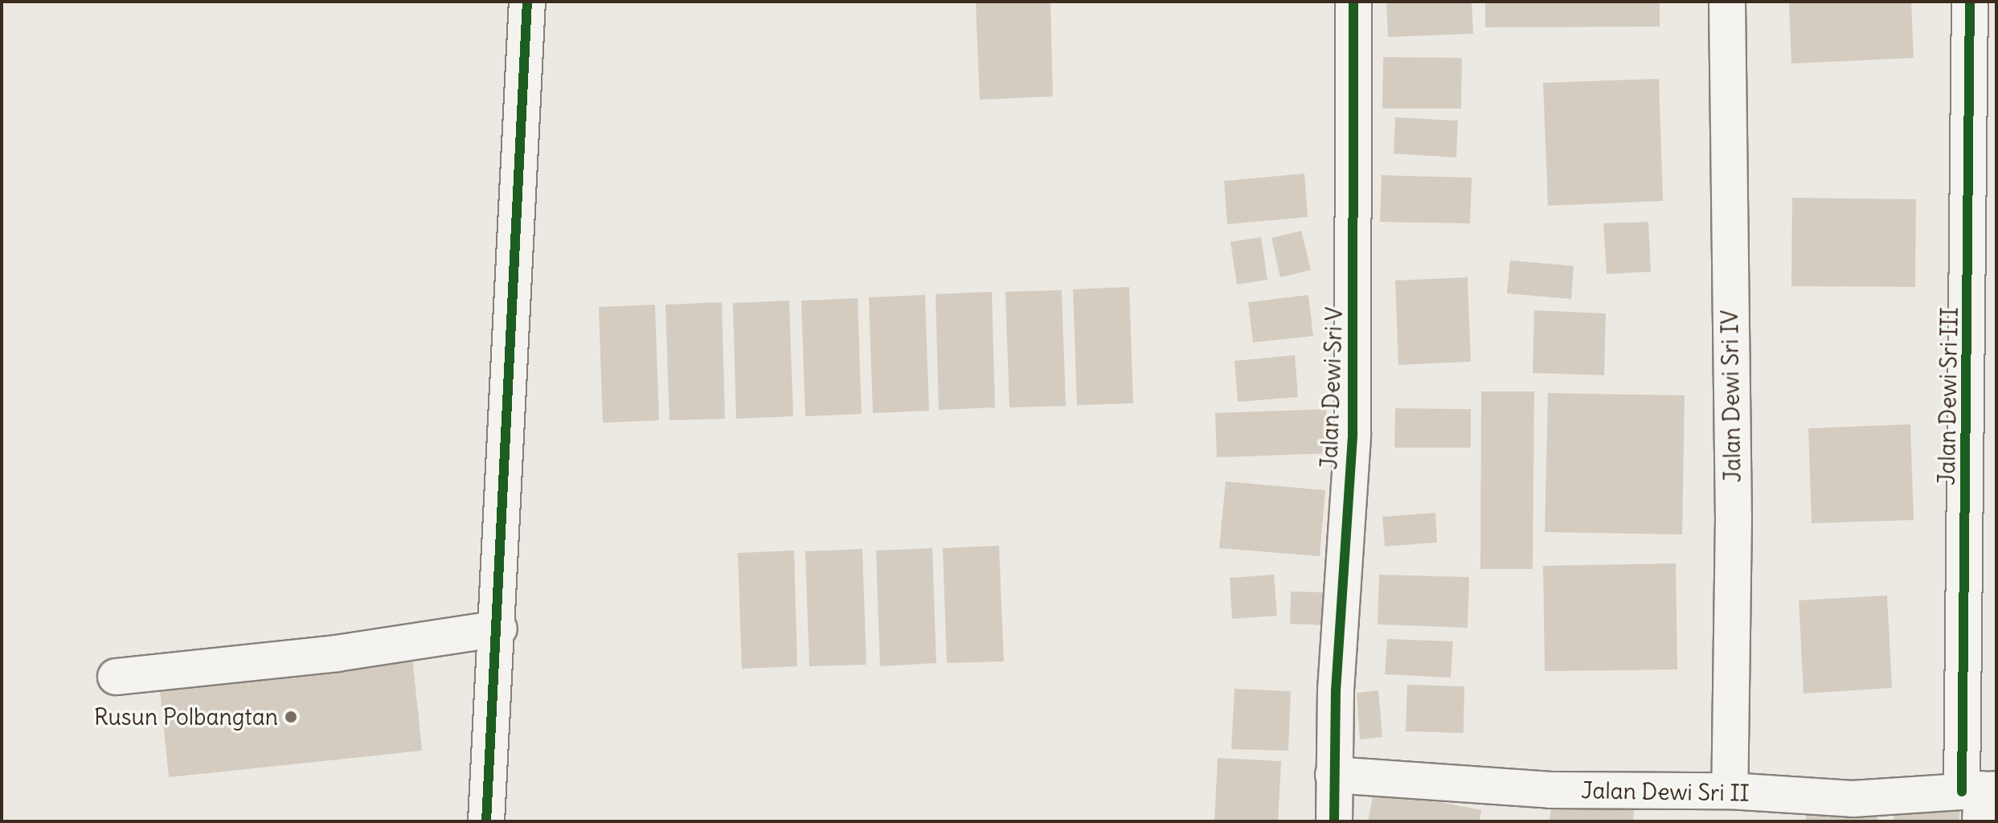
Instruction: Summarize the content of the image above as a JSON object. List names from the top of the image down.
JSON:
{
  "streets": {
    "street": [
      "Jalan Dewi Sri V",
      "Jalan Dewi Sri IV",
      "Jalan Dewi Sri III",
      "Jalan Dewi Sri II"
    ]
  },
  "crossings": [
    ["Jalan Dewi Sri V", "Jalan Dewi Sri II"],
    ["Jalan Dewi Sri IV", "Jalan Dewi Sri II"],
    ["Jalan Dewi Sri III", "Jalan Dewi Sri II"]
  ],
  "places": ["Rusun Polbangtan"]
}
